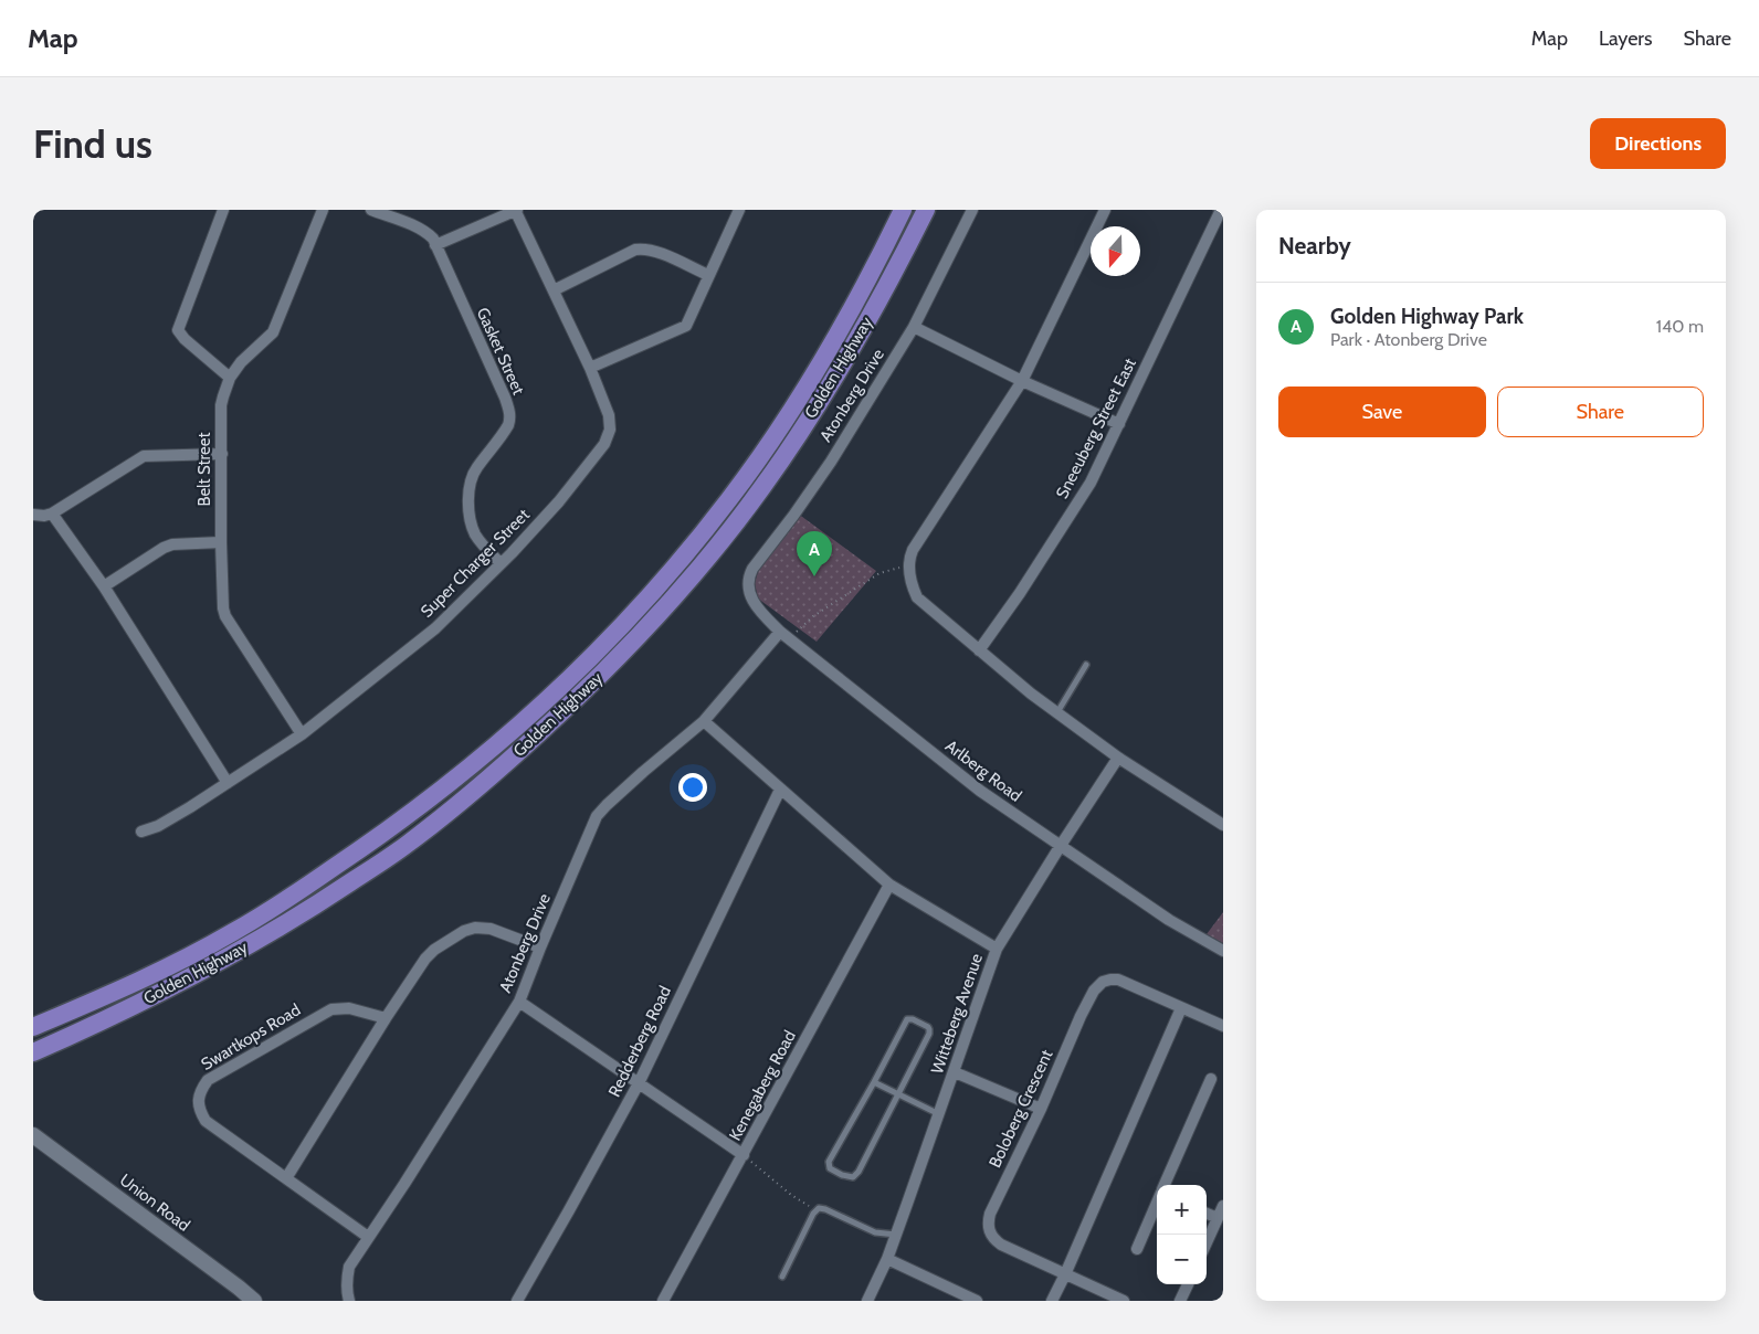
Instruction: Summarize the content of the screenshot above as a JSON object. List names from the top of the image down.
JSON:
{
  "streets": {
    "main road": ["Golden Highway"],
    "street": [
      "Gasket Street",
      "Atonberg Drive",
      "Sneeuberg Street East",
      "Belt Street",
      "Super Charger Street",
      "Arlberg Road",
      "Witteberg Avenue",
      "Swartkops Road",
      "Redderberg Road",
      "Kenegaberg Road",
      "Boloberg Crescent",
      "Union Road"
    ]
  },
  "crossings": [
    ["Gasket Street", "Super Charger Street"],
    ["Atonberg Drive", "Arlberg Road"],
    ["Atonberg Drive", "Swartkops Road"],
    ["Belt Street", "Super Charger Street"],
    ["Arlberg Road", "Witteberg Avenue"]
  ],
  "north": "bottom",
  "page": {
    "header": "Map",
    "nav": ["Map", "Layers", "Share"],
    "buttons": [
      "Directions",
      ["Save", "Share"]
    ],
    "title": "Find us",
    "heading": "Nearby",
    "list": [
      {
        "mark": "A",
        "name": "Golden Highway Park",
        "note": "Park · Atonberg Drive",
        "value": "140 m"
      }
    ],
    "pins": "A",
    "map_buttons": ["+", "−"]
  }
}
